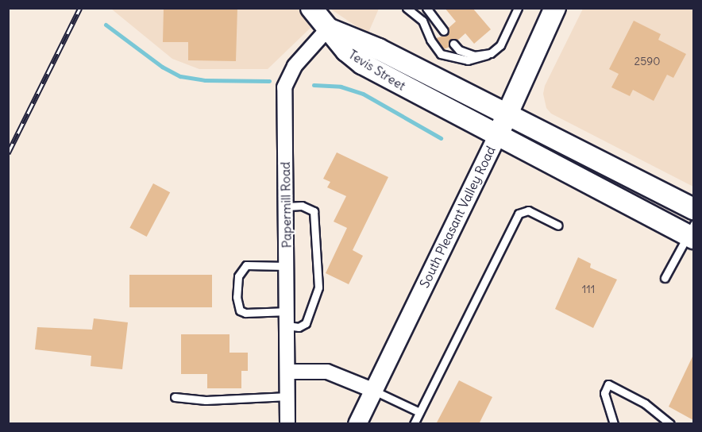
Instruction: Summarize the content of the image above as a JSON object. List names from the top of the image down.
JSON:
{
  "streets": {
    "main road": ["Tevis Street", "South Pleasant Valley Road"],
    "street": ["Papermill Road"]
  },
  "crossings": [
    ["Tevis Street", "Papermill Road"],
    ["Tevis Street", "South Pleasant Valley Road"]
  ],
  "house_numbers": ["2590", "111"]
}
